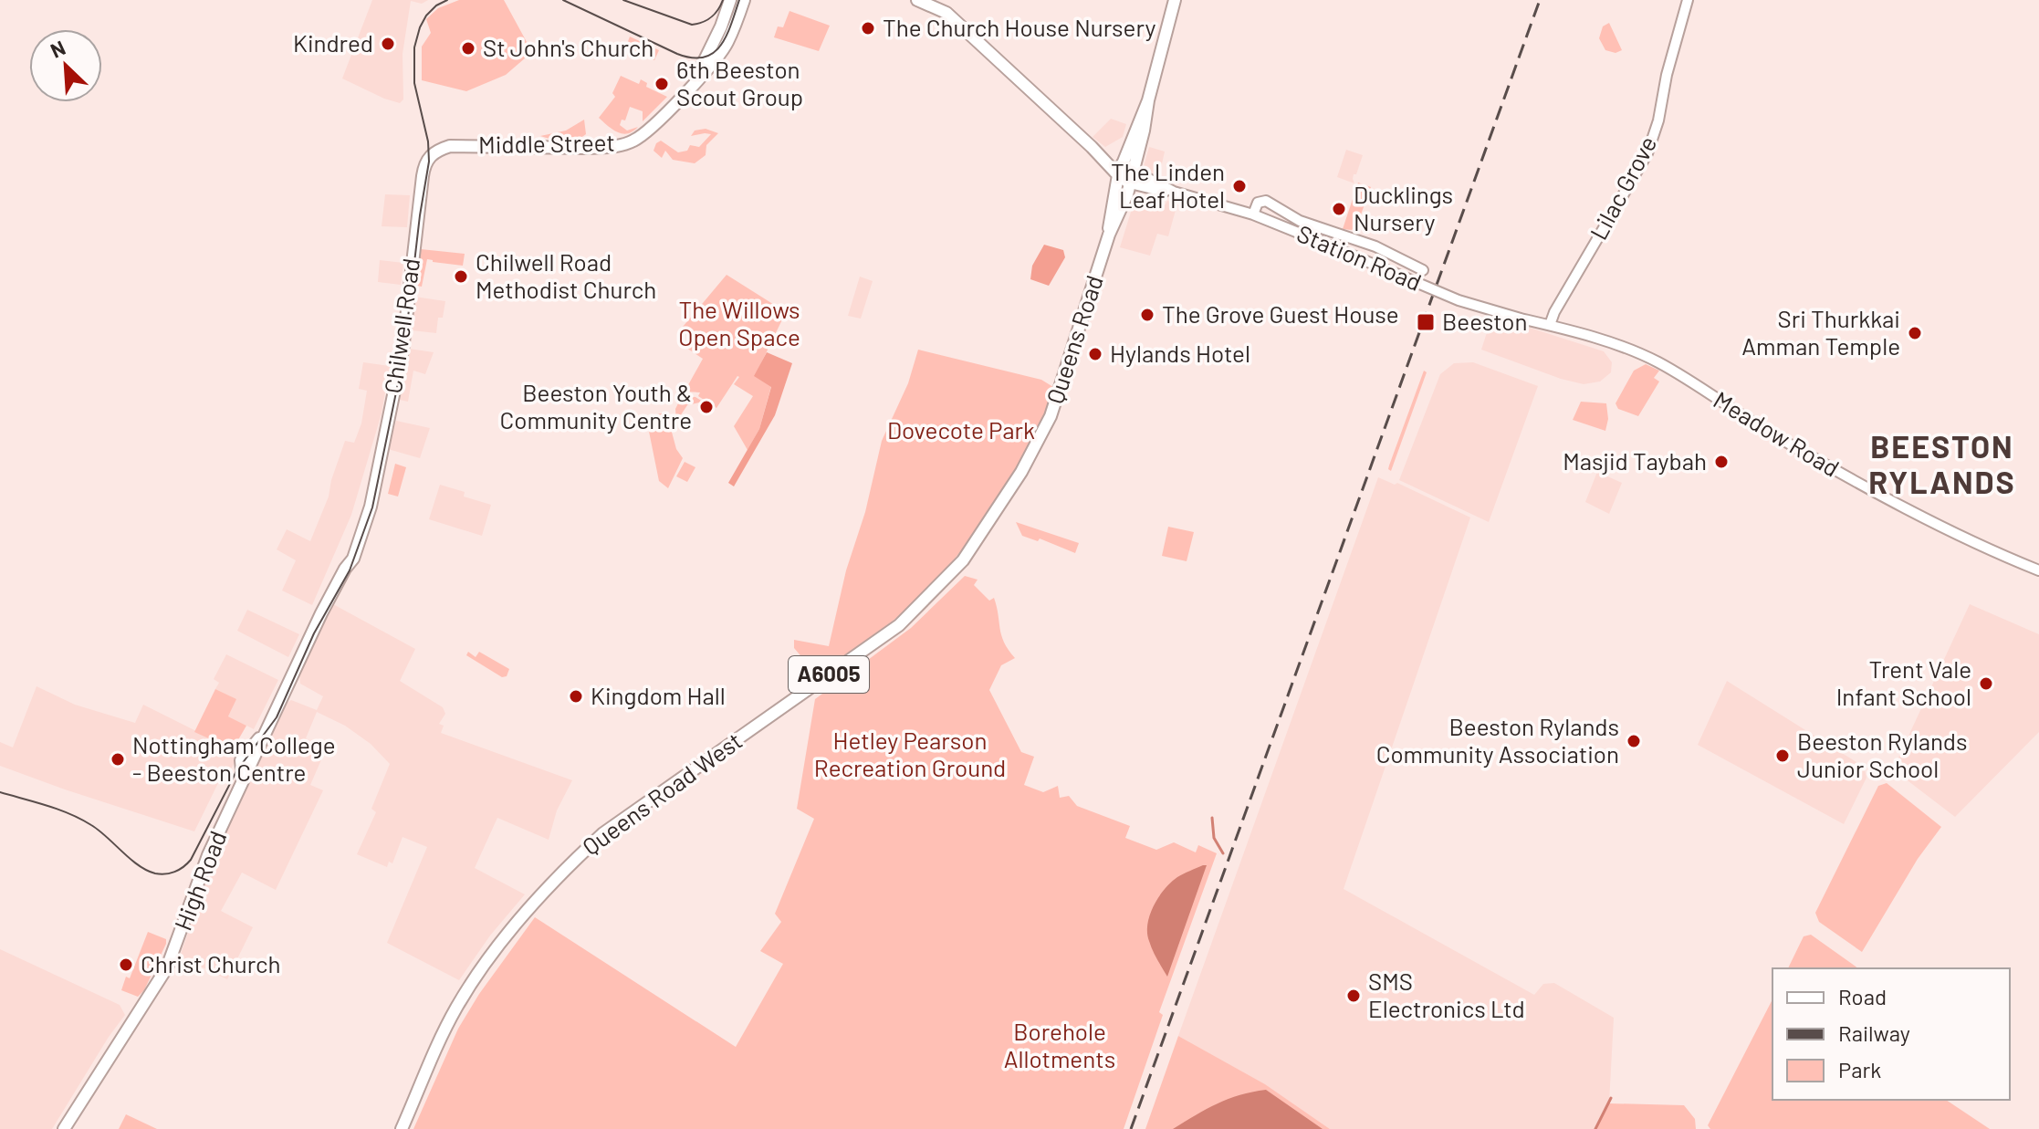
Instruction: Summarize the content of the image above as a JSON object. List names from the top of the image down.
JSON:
{
  "streets": {
    "main road": [
      "Middle Street",
      "Station Road",
      "Chilwell Road",
      "Queens Road",
      "A6005",
      "Queens Road West",
      "High Road"
    ],
    "street": ["Lilac Grove", "Meadow Road"]
  },
  "crossings": [
    ["Middle Street", "Chilwell Road"],
    ["Lilac Grove", "Station Road"],
    ["Lilac Grove", "Meadow Road"],
    ["Station Road", "Queens Road"],
    ["Station Road", "Meadow Road"],
    ["Chilwell Road", "High Road"],
    ["Queens Road", "Queens Road West"]
  ],
  "districts": ["BEESTON RYLANDS"],
  "parks": [
    "The Willows Open Space",
    "Dovecote Park",
    "Hetley Pearson Recreation Ground",
    "Borehole Allotments"
  ],
  "places": {
    "other": [
      "The Church House Nursery",
      "Kindred",
      "St John's Church",
      "6th Beeston Scout Group",
      "The Linden Leaf Hotel",
      "Ducklings Nursery",
      "Chilwell Road Methodist Church",
      "The Grove Guest House",
      "Sri Thurkkai Amman Temple",
      "Hylands Hotel",
      "Beeston Youth & Community Centre",
      "Masjid Taybah",
      "Trent Vale Infant School",
      "Kingdom Hall",
      "Beeston Rylands Community Association",
      "Beeston Rylands Junior School",
      "Nottingham College - Beeston Centre",
      "Christ Church",
      "SMS Electronics Ltd"
    ],
    "transit": ["Beeston"]
  },
  "legend": ["Road", "Railway", "Park"],
  "north": "top left"
}
